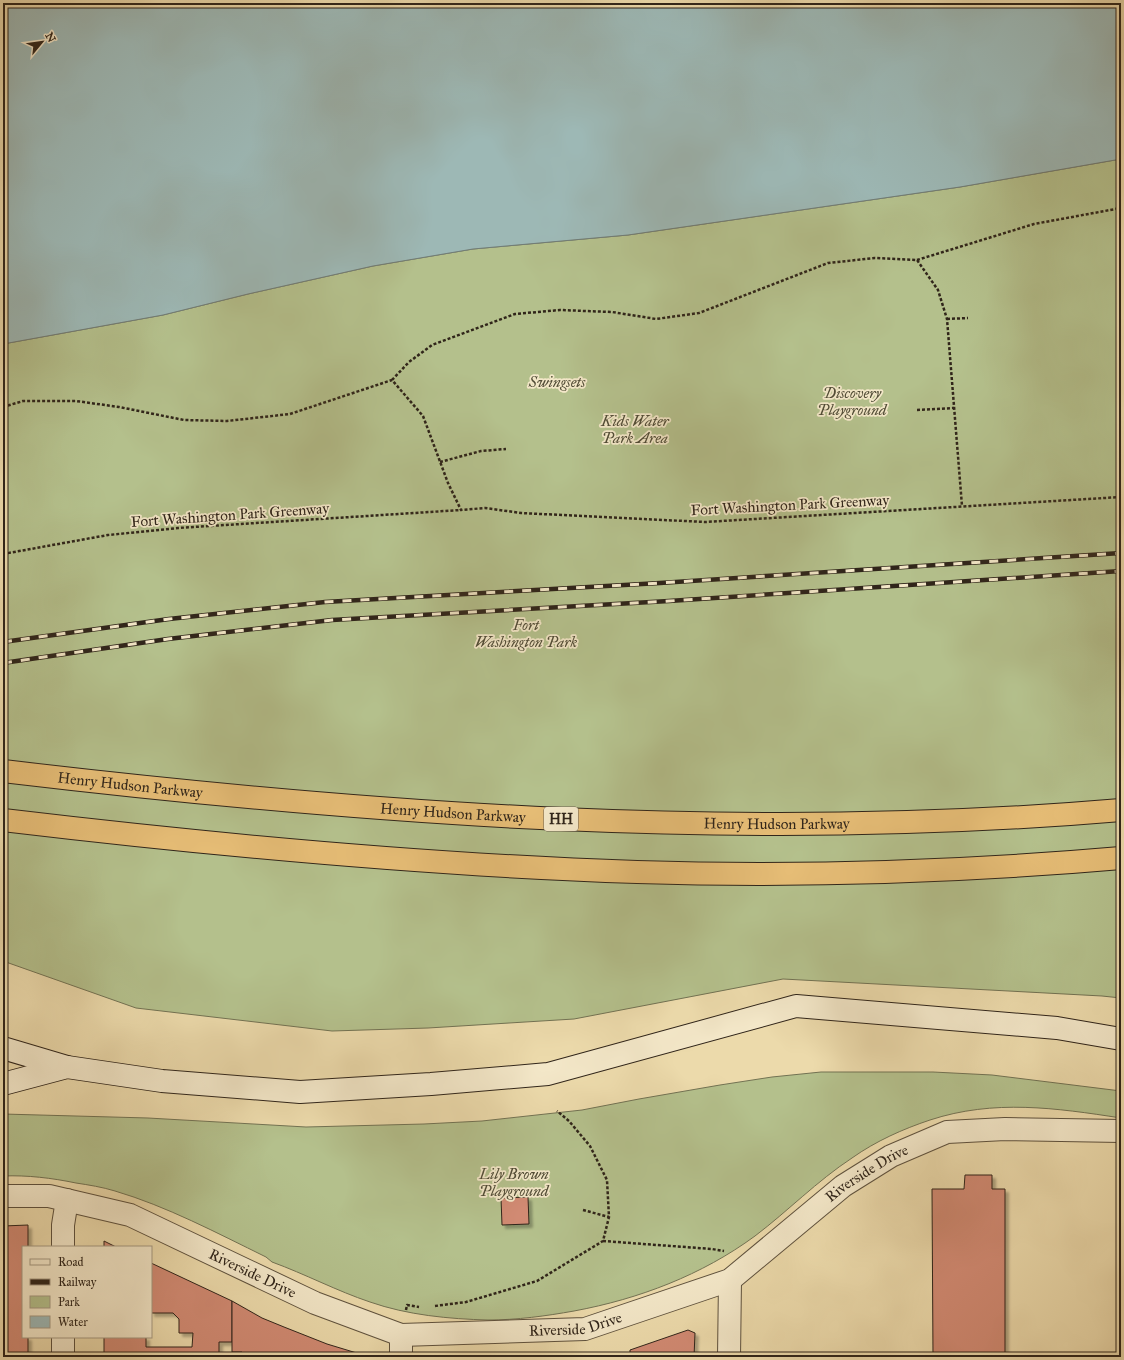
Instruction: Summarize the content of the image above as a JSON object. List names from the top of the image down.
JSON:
{
  "streets": {
    "highway": ["Henry Hudson Parkway", "HH"],
    "street": ["Riverside Drive"],
    "path": ["Fort Washington Park Greenway"]
  },
  "parks": [
    "Swingsets",
    "Discovery Playground",
    "Kids Water Park Area",
    "Fort Washington Park",
    "Lily Brown Playground"
  ],
  "legend": [
    "Road",
    "Railway",
    "Park",
    "Water"
  ],
  "north": "top right"
}
